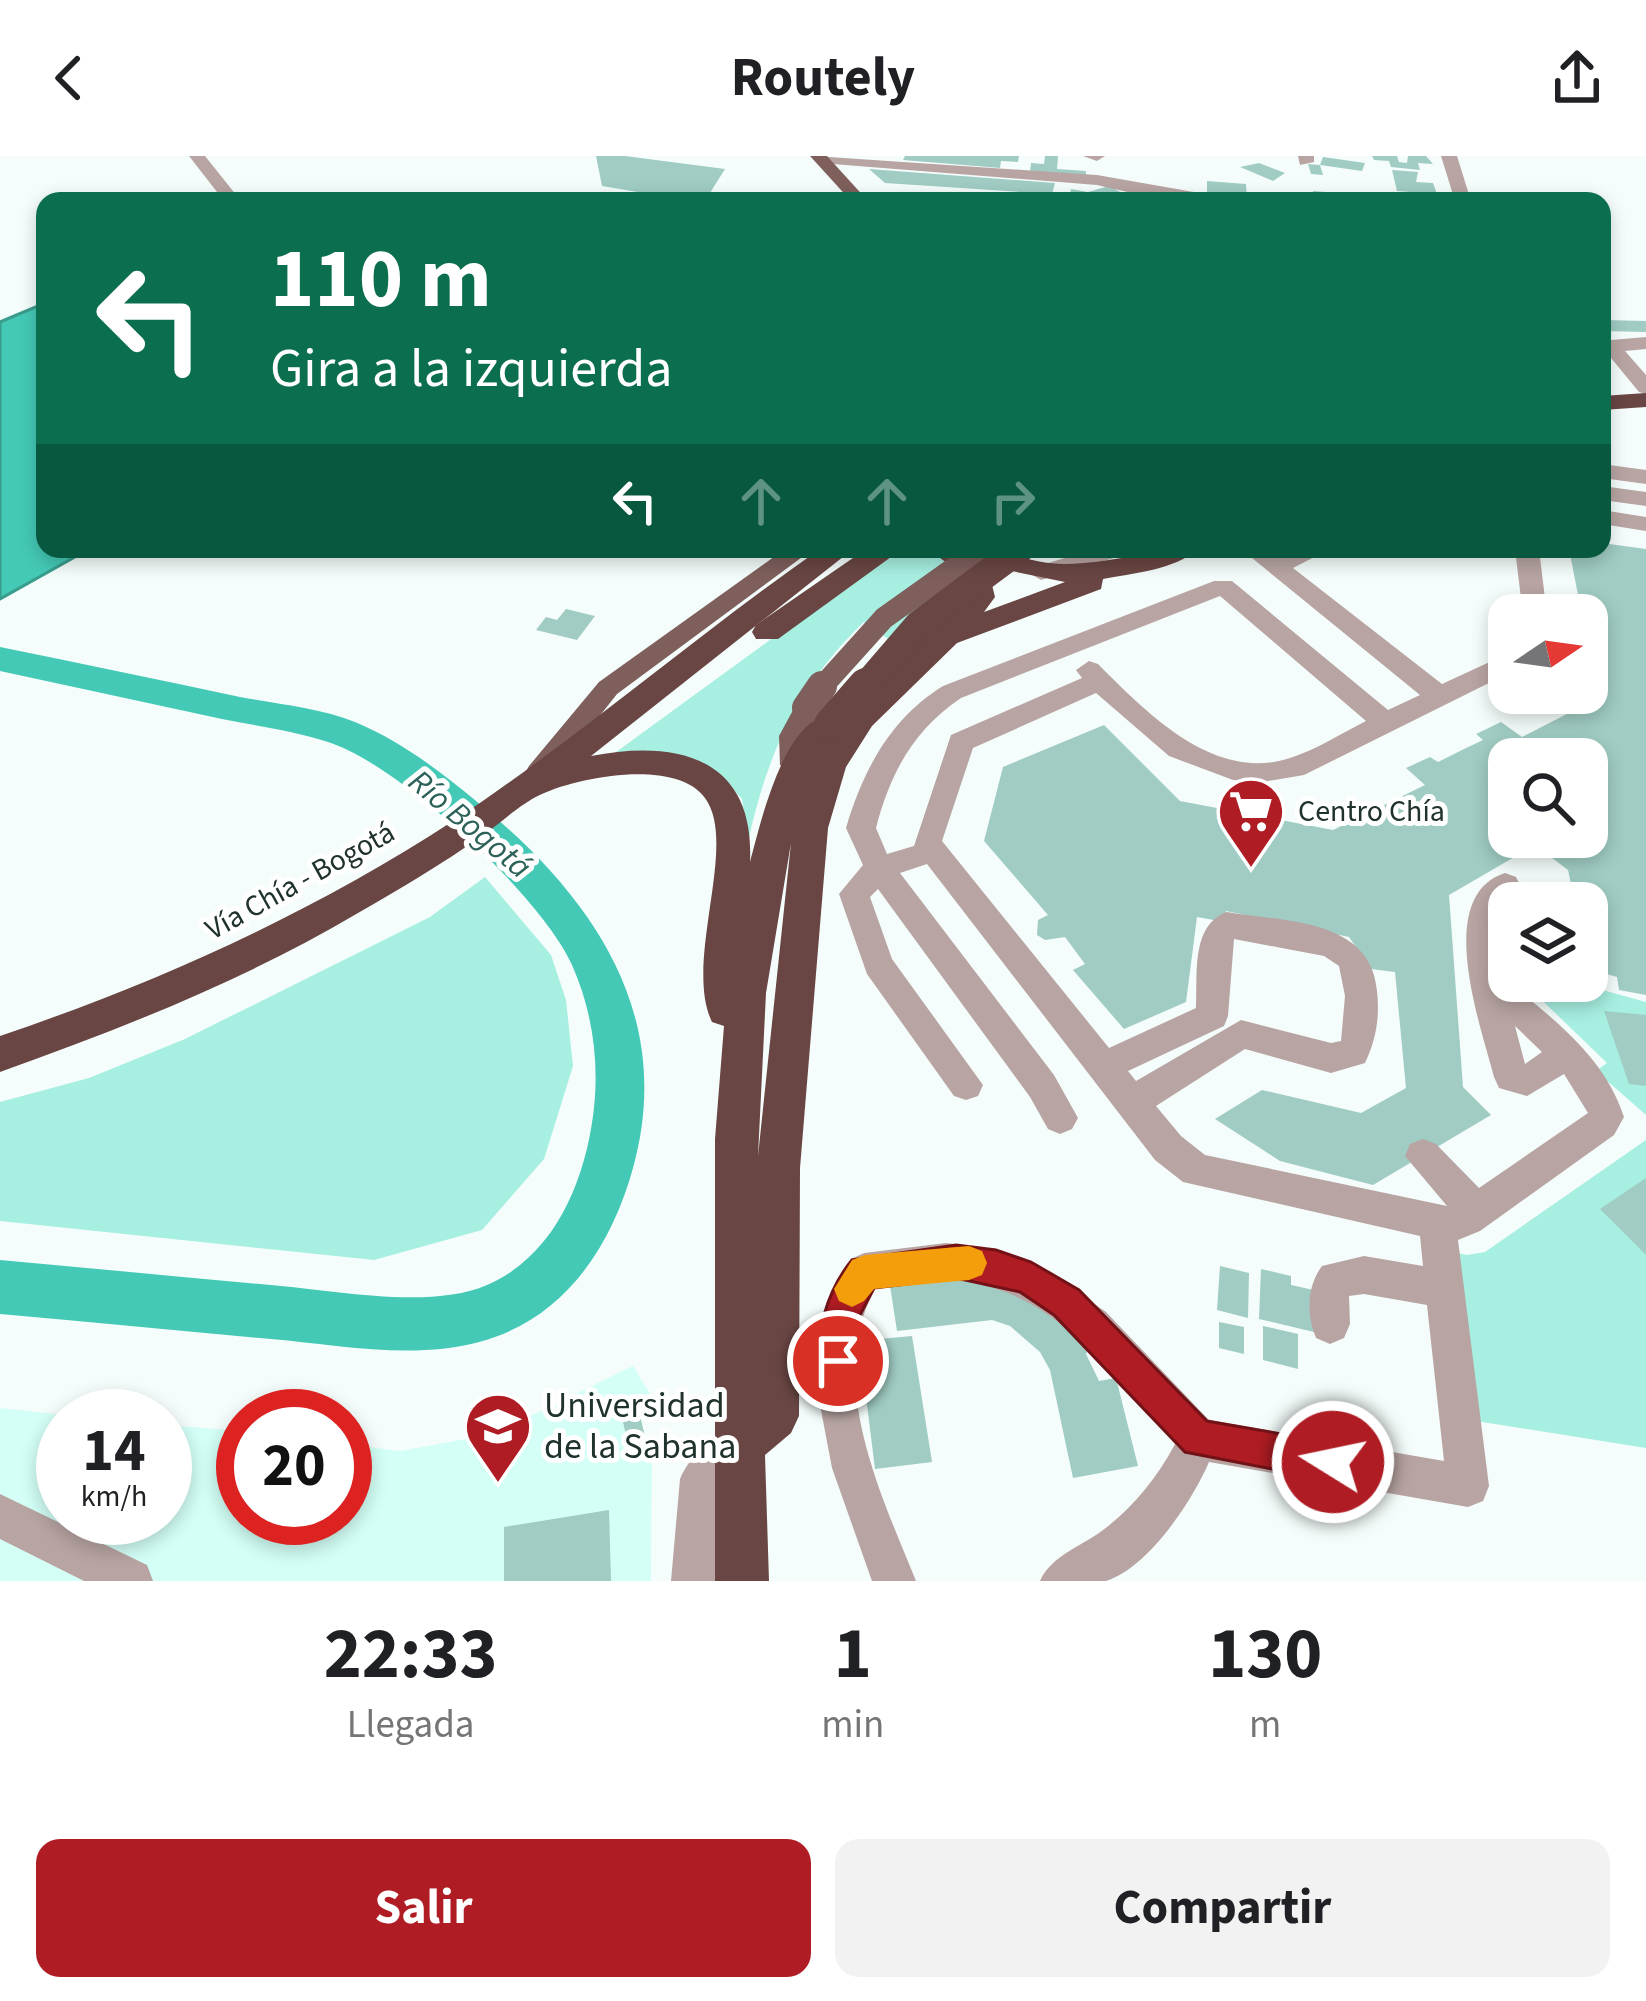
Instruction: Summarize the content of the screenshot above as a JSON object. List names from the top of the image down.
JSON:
{
  "streets": {
    "highway": ["Vía Chía - Bogotá"]
  },
  "water": ["Río Bogotá"],
  "places": {
    "supermarket": ["Centro Chía"],
    "school or university": ["Universidad de la Sabana"]
  },
  "north": "right",
  "page": {
    "header": "Routely",
    "turn": ["110 m", "Gira a la izquierda"],
    "speed": "14 km/h",
    "limit": "20",
    "eta": [
      "22:33",
      "Llegada",
      "1",
      "min",
      "130",
      "m"
    ],
    "buttons": ["Salir", "Compartir"]
  }
}
